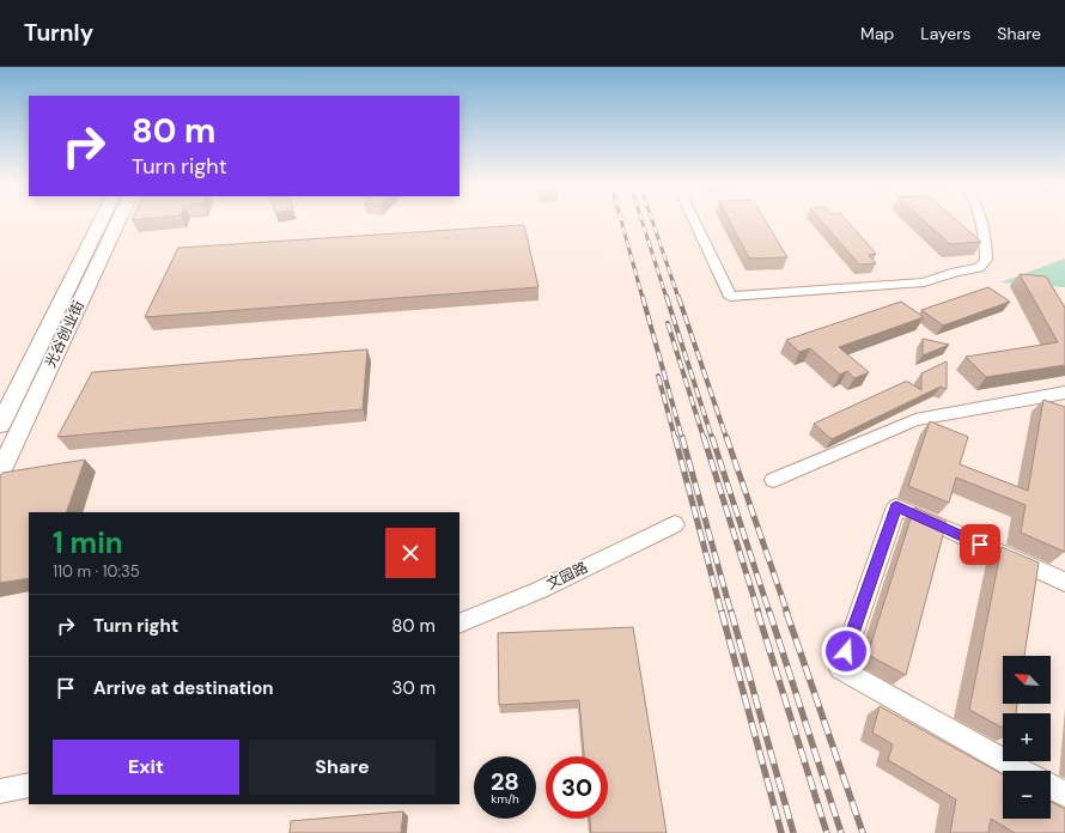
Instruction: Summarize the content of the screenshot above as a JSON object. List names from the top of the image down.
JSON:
{
  "streets": {
    "main road": ["光谷创业街"],
    "street": ["文园路"]
  },
  "north": "top left",
  "page": {
    "header": "Turnly",
    "nav": ["Map", "Layers", "Share"],
    "turn": ["80 m", "Turn right"],
    "heading": ["1 min", "110 m · 10:35"],
    "list": [
      {
        "name": "Turn right",
        "value": "80 m"
      },
      {
        "name": "Arrive at destination",
        "value": "30 m"
      }
    ],
    "map_buttons": ["+", "−"],
    "buttons": ["Exit", "Share"],
    "speed": "28 km/h",
    "limit": "30"
  }
}
